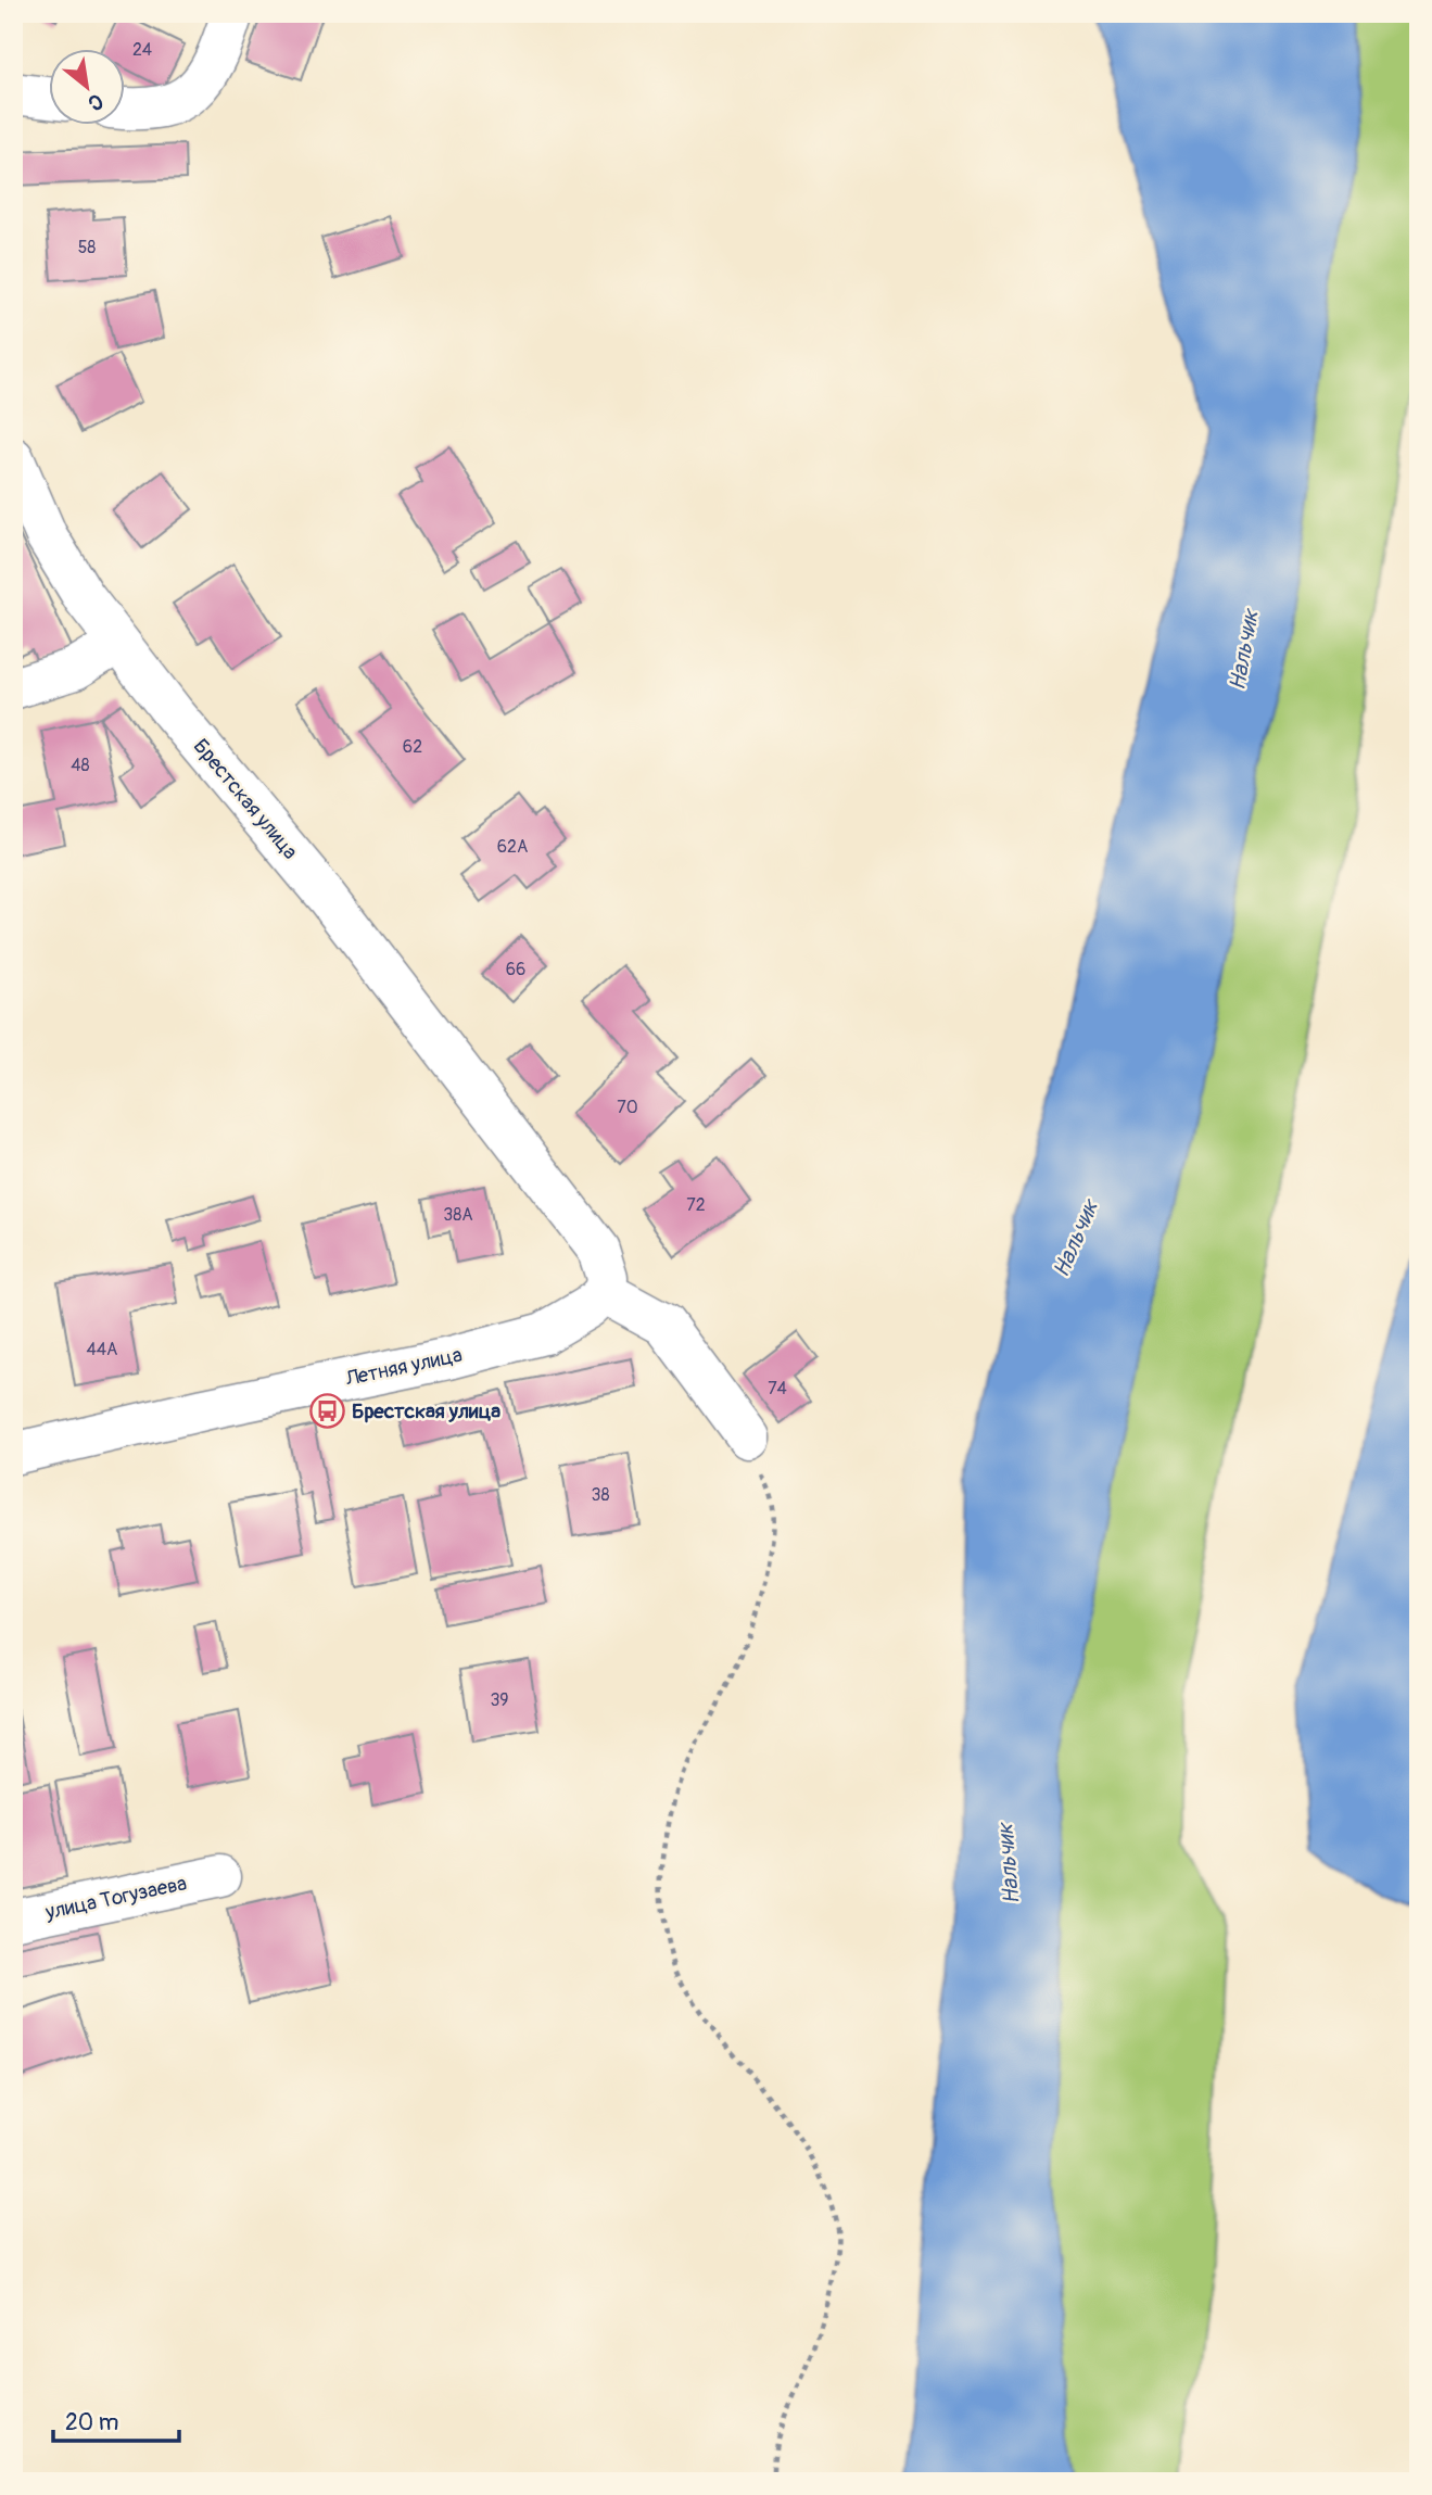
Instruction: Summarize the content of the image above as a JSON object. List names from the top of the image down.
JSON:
{
  "streets": {
    "street": ["Брестская улица", "Летняя улица", "улица Тогузаева"]
  },
  "crossings": [
    ["Брестская улица", "Летняя улица"]
  ],
  "water": ["Нальчик"],
  "places": {
    "bus stop": ["Брестская улица"]
  },
  "house_numbers": [
    "24",
    "58",
    "62",
    "48",
    "62А",
    "66",
    "70",
    "72",
    "38А",
    "44А",
    "74",
    "38",
    "39"
  ],
  "scale_bar": "20 m",
  "north": "bottom right"
}
